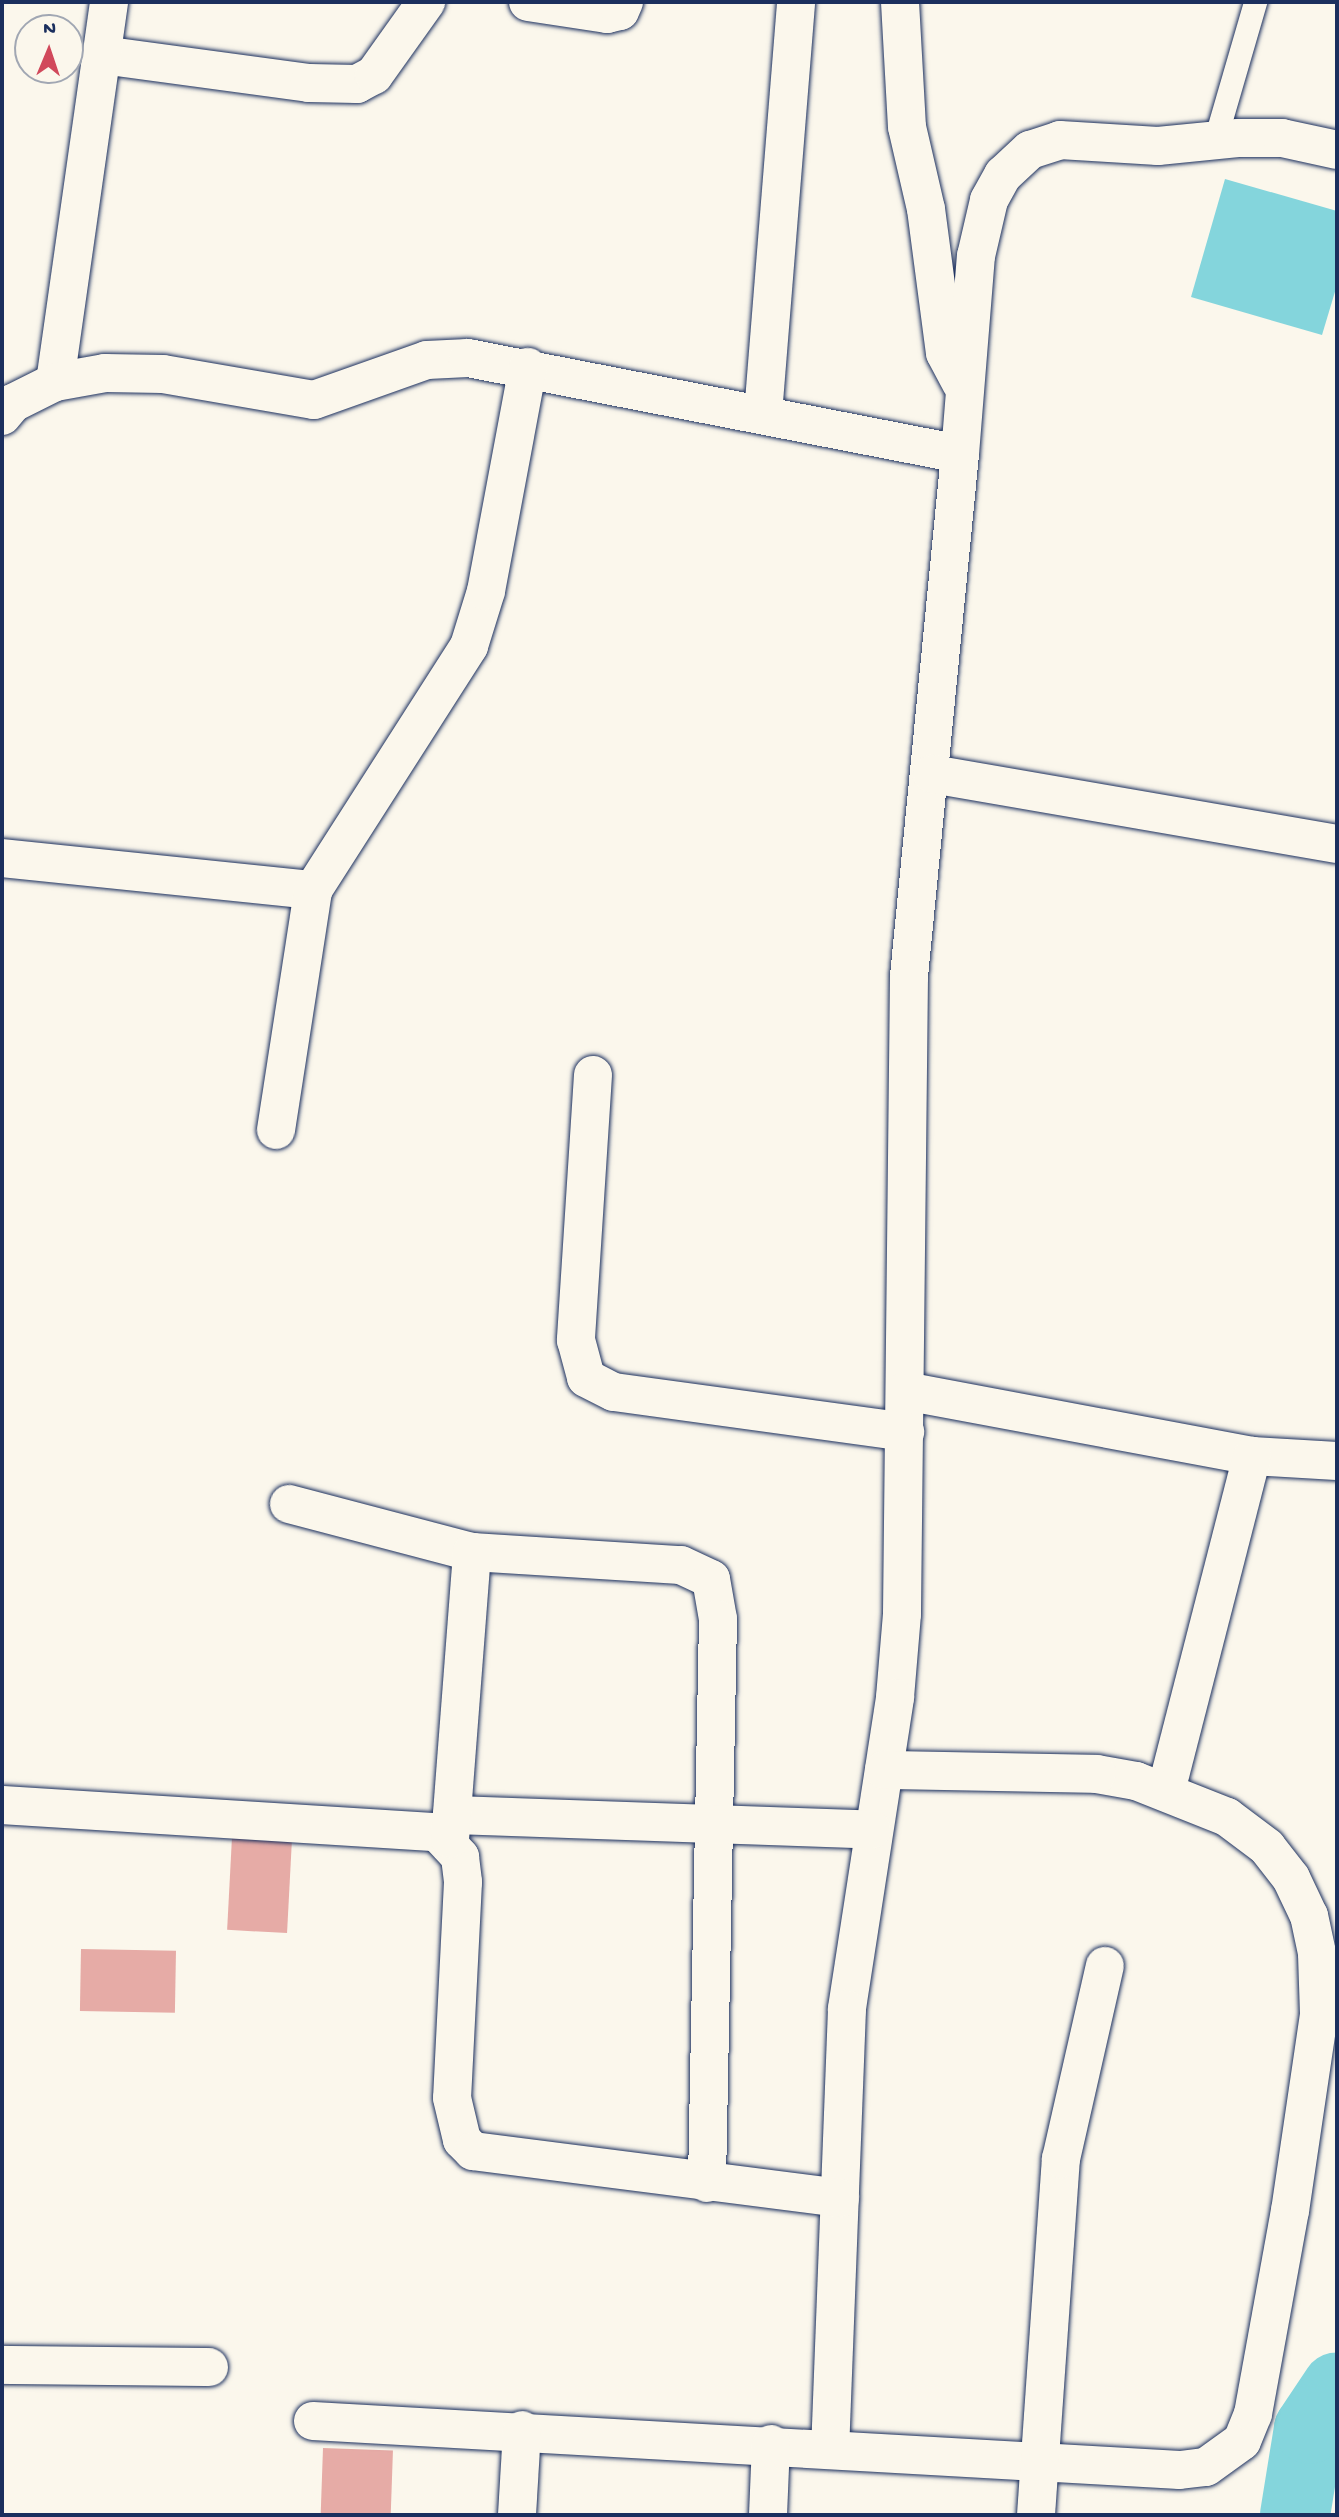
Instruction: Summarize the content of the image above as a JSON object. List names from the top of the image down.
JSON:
{
  "north": "top"
}
